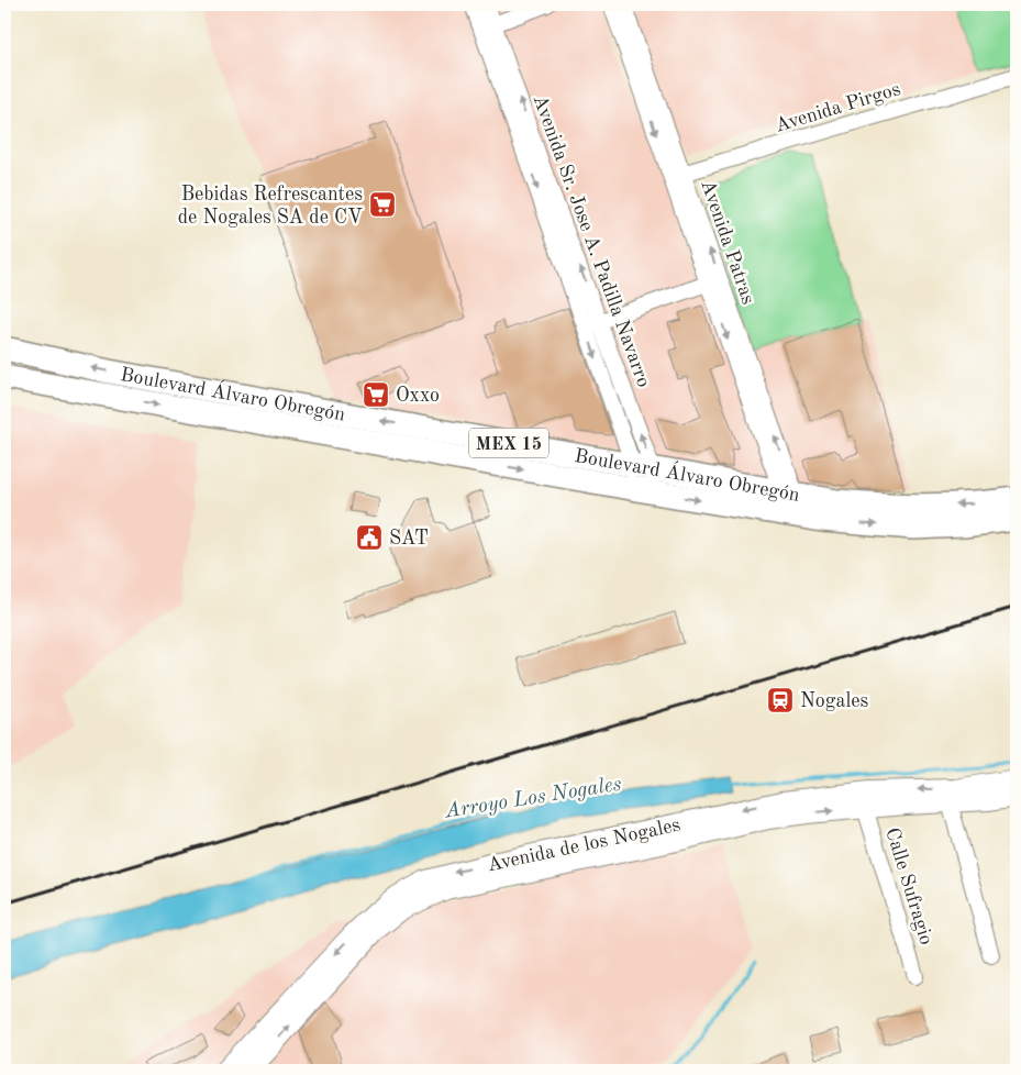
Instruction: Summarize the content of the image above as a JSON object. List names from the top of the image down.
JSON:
{
  "streets": {
    "highway": ["Boulevard Álvaro Obregón", "MEX 15"],
    "main road": ["Avenida de los Nogales"],
    "street": [
      "Avenida Pirgos",
      "Avenida Sr. Jose A. Padilla Navarro",
      "Avenida Patras",
      "Calle Sufragio"
    ]
  },
  "crossings": [
    ["Avenida Pirgos", "Avenida Patras"],
    ["Avenida Sr. Jose A. Padilla Navarro", "Boulevard Álvaro Obregón"],
    ["Avenida Patras", "Boulevard Álvaro Obregón"],
    ["Avenida de los Nogales", "Calle Sufragio"]
  ],
  "water": ["Arroyo Los Nogales"],
  "places": {
    "supermarket": ["Bebidas Refrescantes de Nogales SA de CV", "Oxxo"],
    "public building": ["SAT"],
    "station": ["Nogales"]
  }
}
